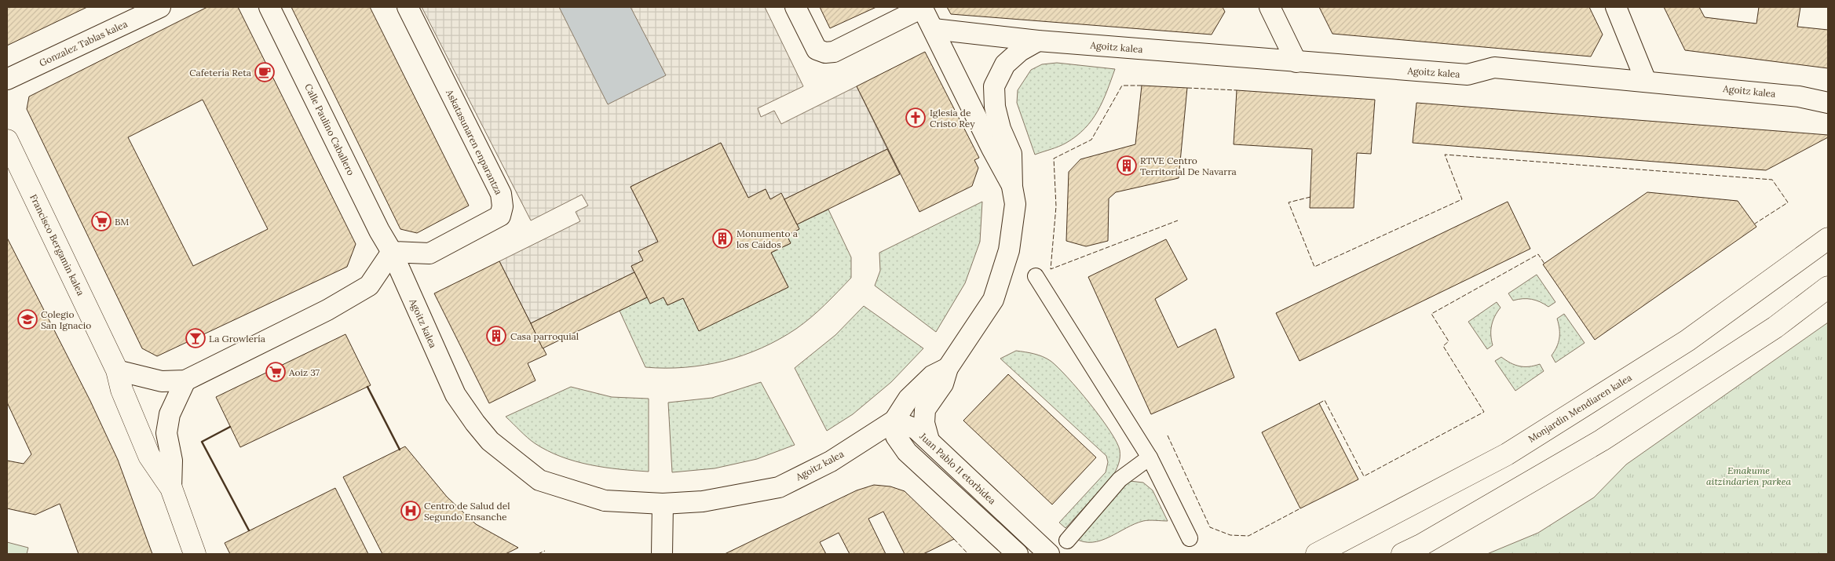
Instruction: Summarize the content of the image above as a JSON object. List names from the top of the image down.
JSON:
{
  "streets": {
    "main road": ["Francisco Bergamin kalea", "Monjardin Mendiaren kalea"],
    "street": [
      "Gonzalez Tablas kalea",
      "Agoitz kalea",
      "Calle Paulino Caballero",
      "Askatasunaren enparantza",
      "Juan Pablo II etorbidea"
    ]
  },
  "crossings": [
    ["Agoitz kalea", "Calle Paulino Caballero"],
    ["Agoitz kalea", "Askatasunaren enparantza"],
    ["Agoitz kalea", "Juan Pablo II etorbidea"],
    ["Calle Paulino Caballero", "Askatasunaren enparantza"]
  ],
  "parks": ["Emakume aitzindarien parkea"],
  "places": {
    "cafe": ["Cafetería Reta"],
    "church": ["Iglesia de Cristo Rey"],
    "building": ["RTVE Centro Territorial De Navarra", "Monumento a los Caídos", "Casa parroquial"],
    "supermarket": ["BM", "Aoiz 37"],
    "school or university": ["Colegio San Ignacio"],
    "bar": ["La Growlería"],
    "hospital": ["Centro de Salud del Segundo Ensanche"]
  }
}
